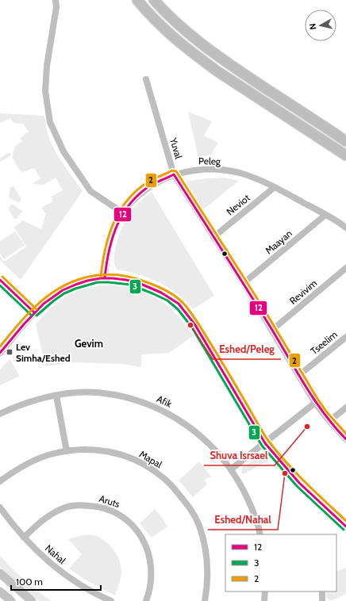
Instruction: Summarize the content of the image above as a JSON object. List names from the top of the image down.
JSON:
{
  "streets": {
    "street": [
      "Yuval",
      "Peleg",
      "Neviot",
      "Maayan",
      "Revivim",
      "Tseelim",
      "Afik",
      "Mapal",
      "Aruts",
      "Nahal"
    ]
  },
  "crossings": [
    ["Yuval", "Peleg"],
    ["Yuval", "Neviot"],
    ["Yuval", "Maayan"],
    ["Yuval", "Revivim"],
    ["Yuval", "Tseelim"],
    ["Peleg", "Neviot"],
    ["Peleg", "Maayan"],
    ["Aruts", "Nahal"]
  ],
  "districts": ["Gevim"],
  "places": {
    "other": ["Eshed/Peleg", "Shuva Isrsael", "Eshed/Nahal"],
    "transit": ["Lev Simha/Eshed"]
  },
  "lines": ["transit line 2", "transit line 12", "transit line 3"],
  "legend": ["12", "3", "2"],
  "scale_bar": "100 m",
  "north": "left"
}
